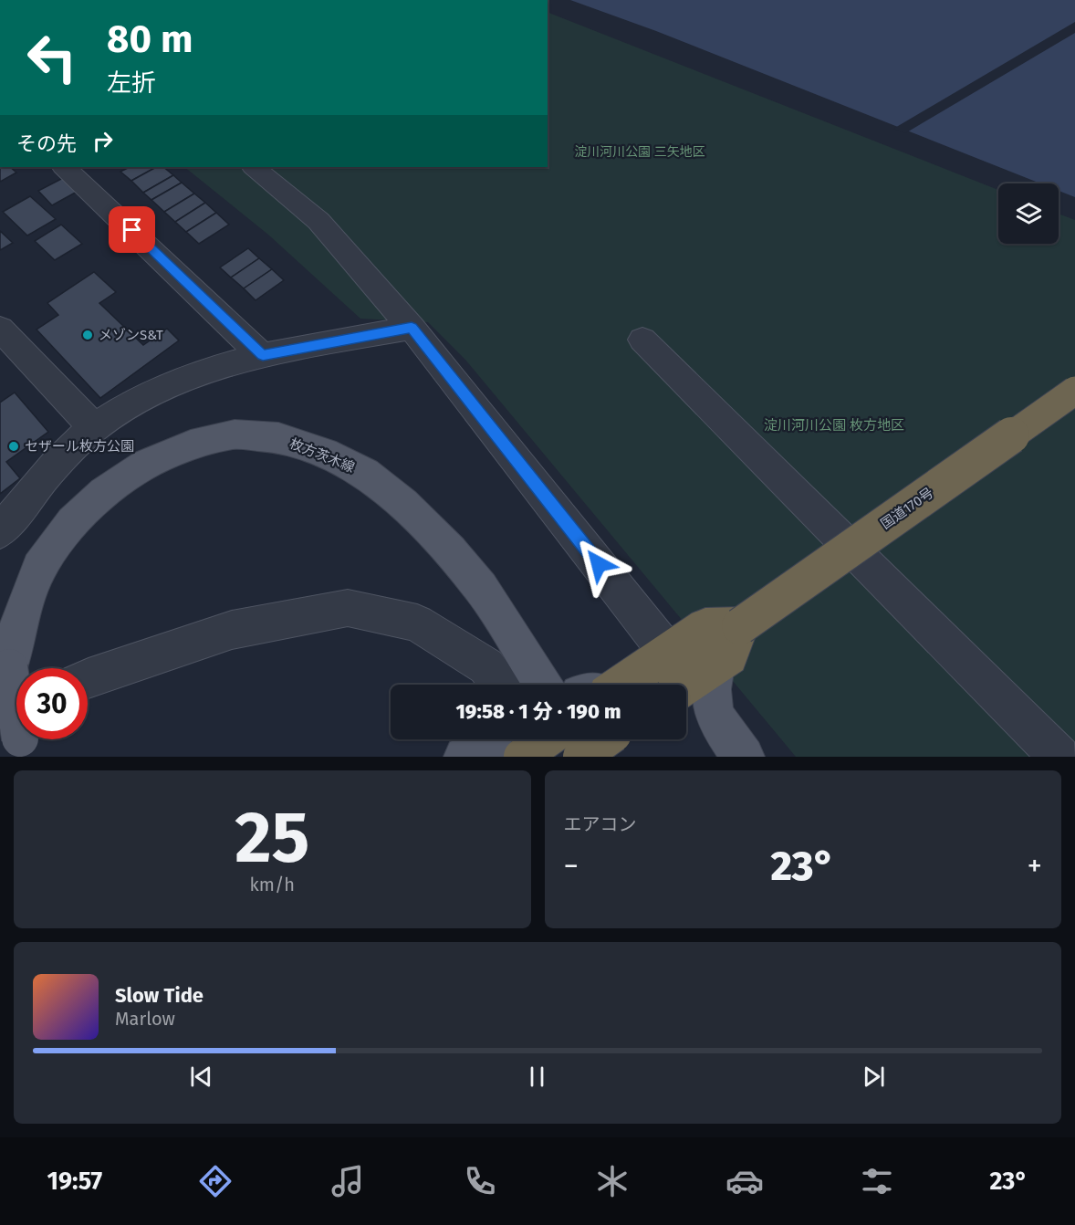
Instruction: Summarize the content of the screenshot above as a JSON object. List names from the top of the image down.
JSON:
{
  "streets": {
    "highway": ["国道170号"],
    "main road": ["枚方茨木線"]
  },
  "parks": ["淀川河川公園 三矢地区", "淀川河川公園 枚方地区"],
  "places": ["メゾンS&T", "セザール枚方公園"],
  "page": {
    "turn": ["80 m", "左折"],
    "then": "その先",
    "limit": "30",
    "trip": "19:58 · 1 分 · 190 m",
    "tile": [
      ["25", "km/h"],
      "エアコン"
    ],
    "heat": ["−", "23°", "+"],
    "song": ["Slow Tide", "Marlow"],
    "tabs": ["19:57", "23°"]
  }
}
